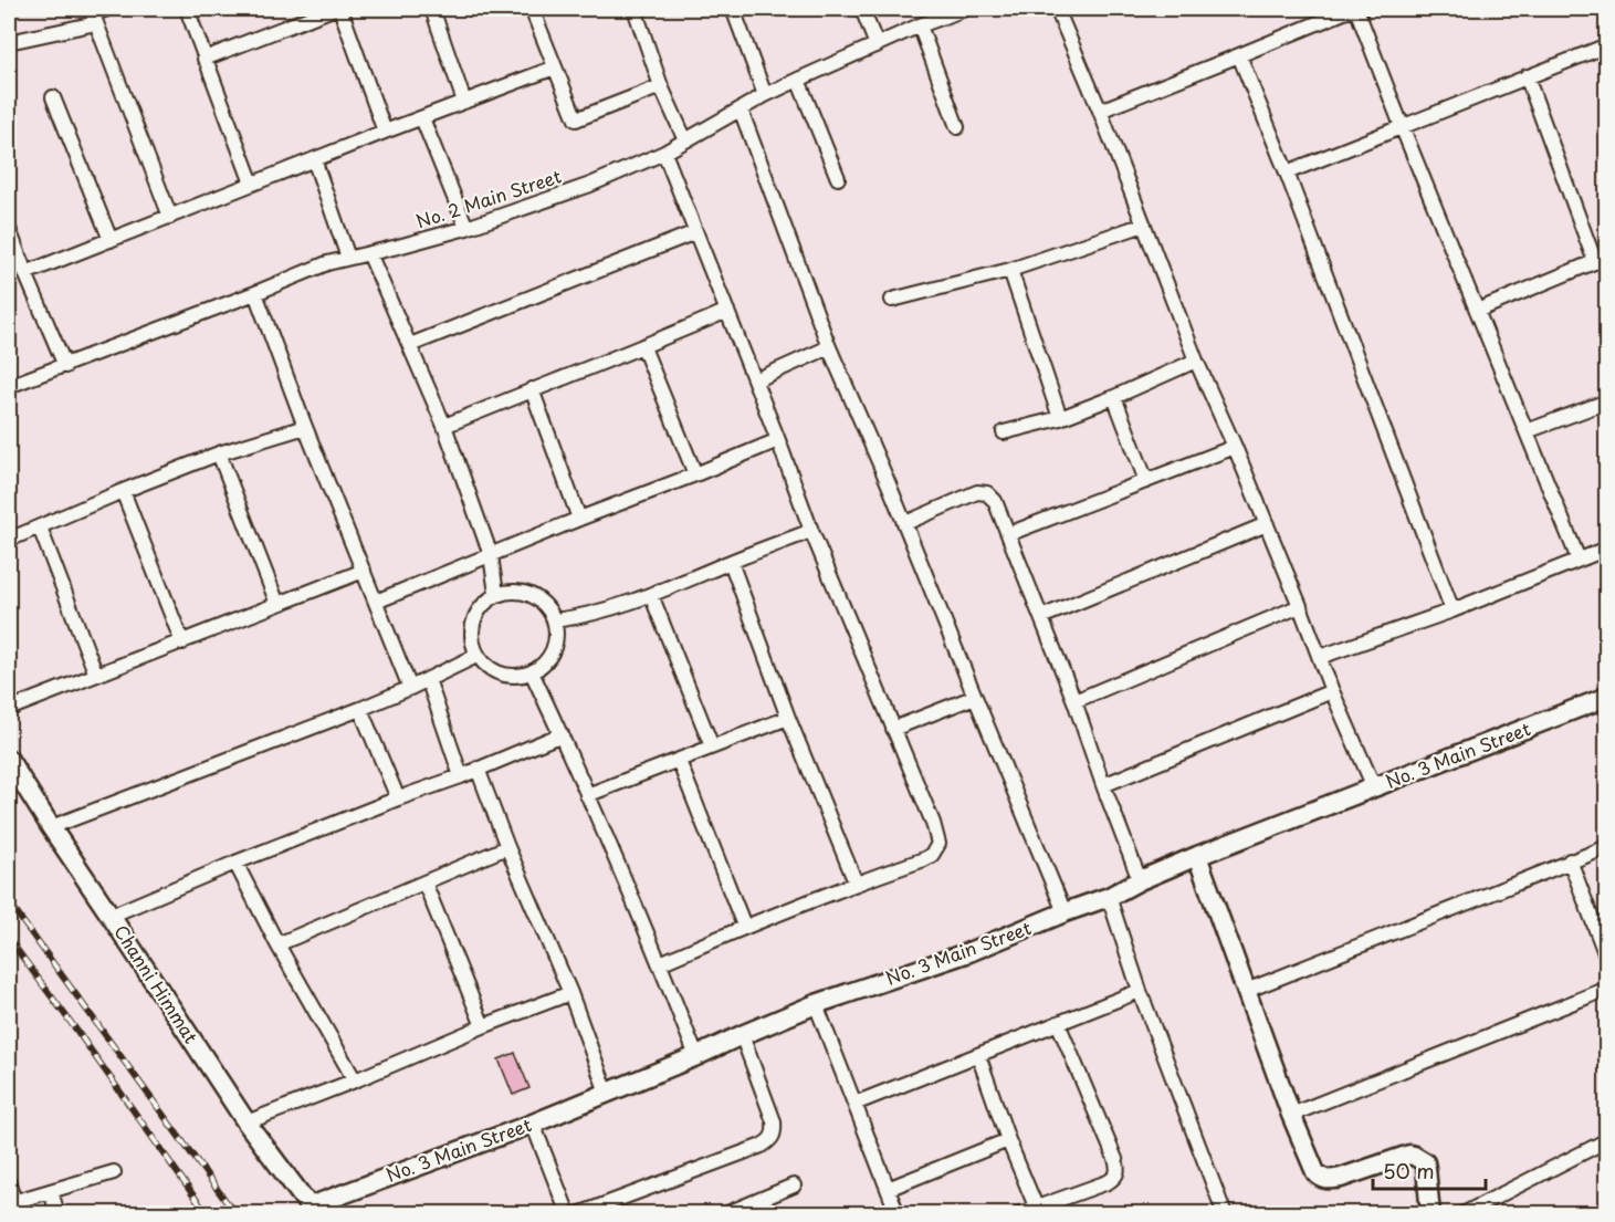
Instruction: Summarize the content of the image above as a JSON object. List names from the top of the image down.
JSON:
{
  "streets": {
    "street": ["No. 2 Main Street", "No. 3 Main Street", "Channi Himmat"]
  },
  "crossings": [
    ["No. 3 Main Street", "Channi Himmat"]
  ],
  "scale_bar": "50 m"
}
